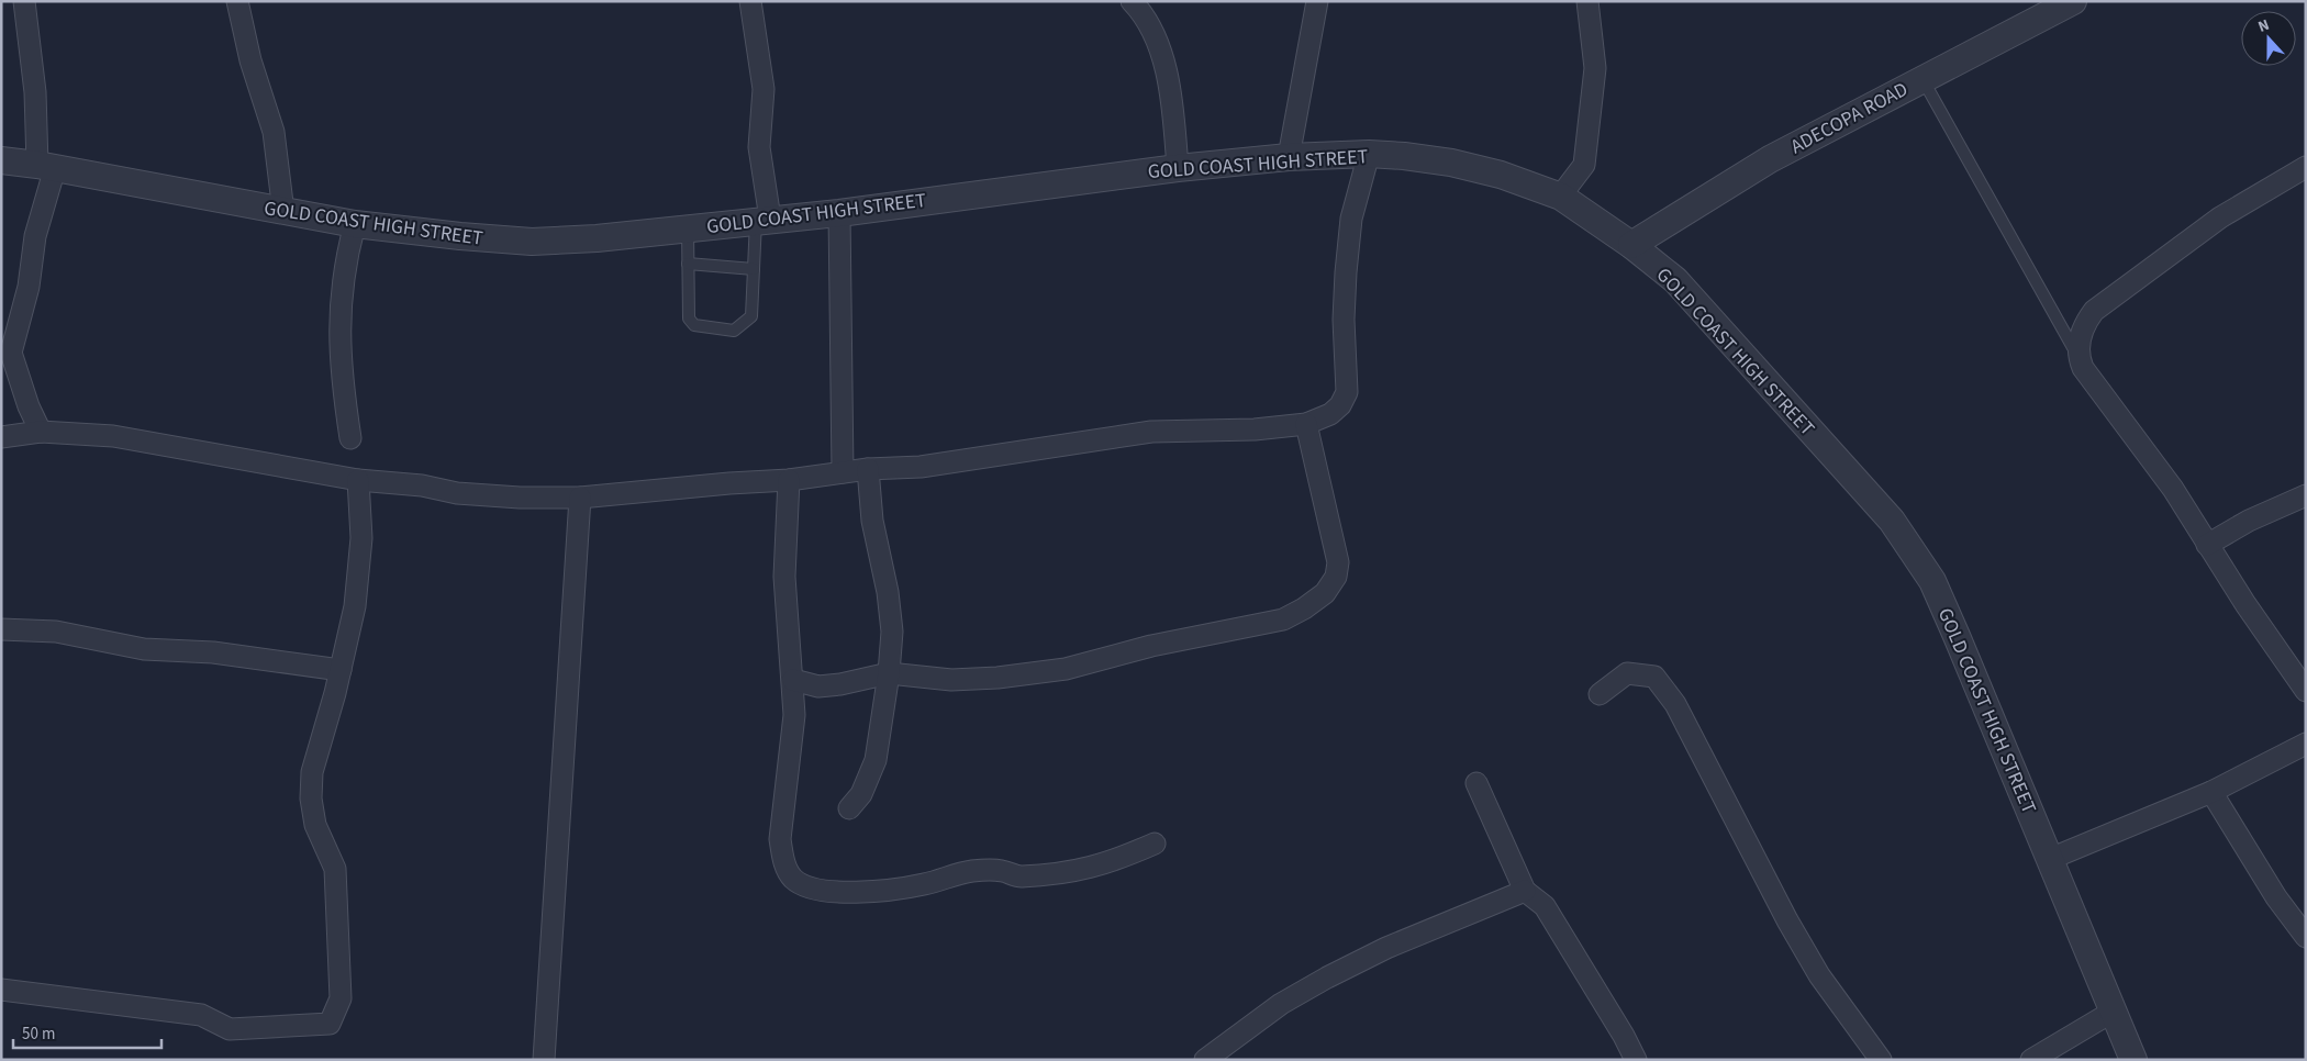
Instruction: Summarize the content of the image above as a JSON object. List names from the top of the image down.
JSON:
{
  "streets": {
    "street": ["ADECOPA ROAD", "GOLD COAST HIGH STREET"]
  },
  "crossings": [
    ["ADECOPA ROAD", "GOLD COAST HIGH STREET"]
  ],
  "scale_bar": "50 m",
  "north": "top"
}
